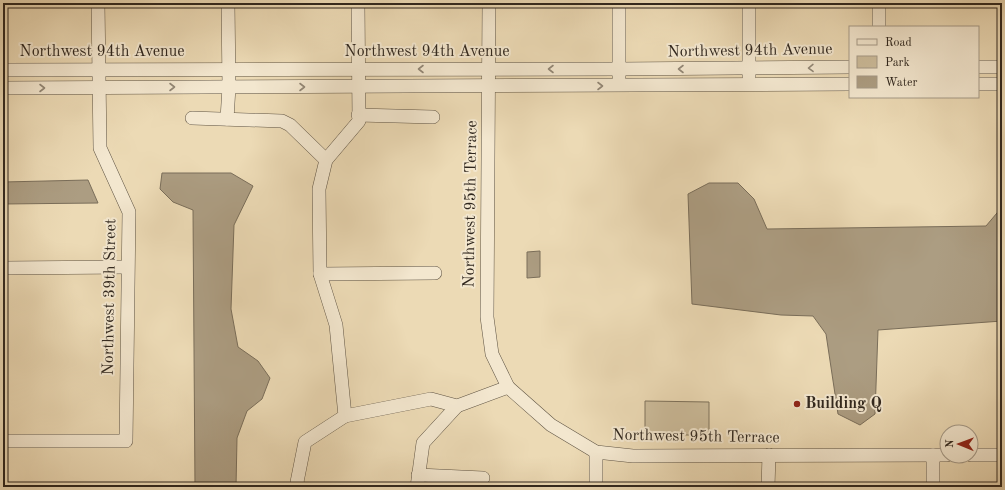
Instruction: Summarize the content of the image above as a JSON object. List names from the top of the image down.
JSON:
{
  "streets": {
    "street": ["Northwest 94th Avenue", "Northwest 95th Terrace", "Northwest 39th Street"]
  },
  "crossings": [
    ["Northwest 94th Avenue", "Northwest 95th Terrace"],
    ["Northwest 94th Avenue", "Northwest 39th Street"]
  ],
  "places": ["Building Q"],
  "legend": ["Road", "Park", "Water"],
  "north": "left"
}
